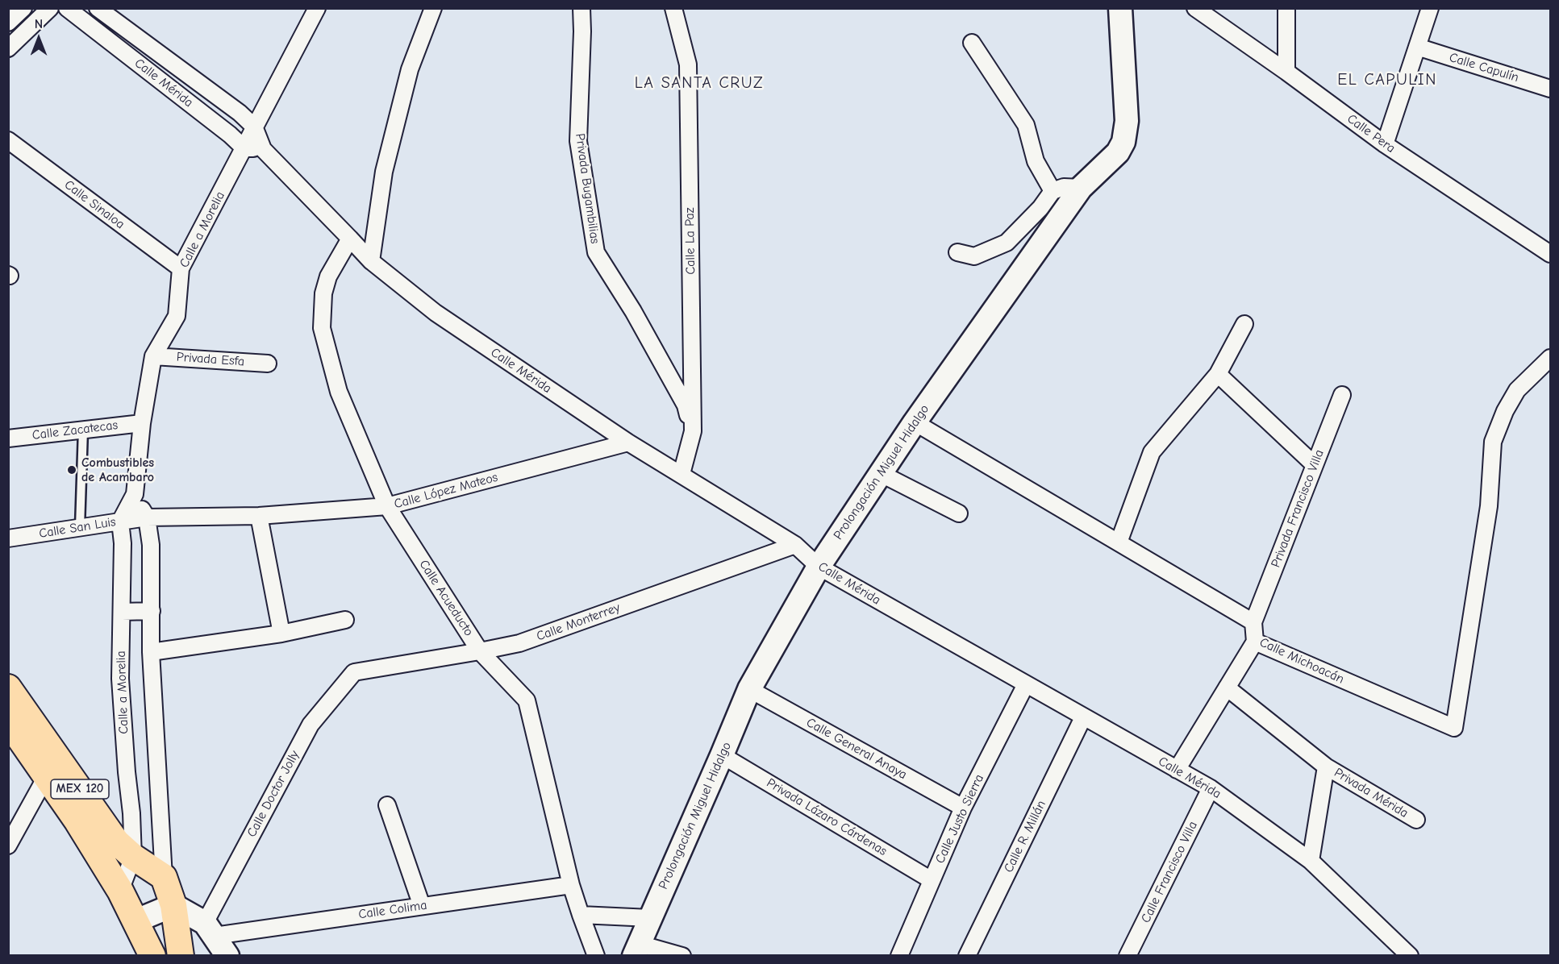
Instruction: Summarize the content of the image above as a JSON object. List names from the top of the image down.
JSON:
{
  "streets": {
    "main road": ["MEX 120"],
    "street": [
      "Calle Capulín",
      "Calle Mérida",
      "Calle Pera",
      "Privada Bugambilias",
      "Calle Sinaloa",
      "Calle a Morelia",
      "Calle La Paz",
      "Privada Esfa",
      "Calle Zacatecas",
      "Prolongación Miguel Hidalgo",
      "Calle López Mateos",
      "Privada Francisco Villa",
      "Calle San Luis",
      "Calle Acueducto",
      "Calle Monterrey",
      "Calle Michoacán",
      "Calle General Anaya",
      "Privada Mérida",
      "Calle Doctor Jolly",
      "Privada Lázaro Cárdenas",
      "Calle Justo Sierra",
      "Calle R. Millán",
      "Calle Francisco Villa",
      "Calle Colima"
    ]
  },
  "crossings": [
    ["Calle Mérida", "Calle a Morelia"],
    ["Calle Mérida", "Calle La Paz"],
    ["Calle Mérida", "Prolongación Miguel Hidalgo"],
    ["Calle Mérida", "Calle López Mateos"],
    ["Calle Mérida", "Calle Acueducto"],
    ["Calle Mérida", "Calle Monterrey"],
    ["Calle Mérida", "Calle Justo Sierra"],
    ["Calle Mérida", "Calle R. Millán"],
    ["Calle Mérida", "Calle Francisco Villa"],
    ["Privada Bugambilias", "Calle La Paz"],
    ["Calle Sinaloa", "Calle a Morelia"],
    ["Calle a Morelia", "Privada Esfa"],
    ["Calle a Morelia", "Calle Zacatecas"],
    ["Calle a Morelia", "Calle San Luis"],
    ["Calle a Morelia", "MEX 120"],
    ["Prolongación Miguel Hidalgo", "Calle Michoacán"],
    ["Prolongación Miguel Hidalgo", "Calle General Anaya"],
    ["Prolongación Miguel Hidalgo", "Privada Lázaro Cárdenas"],
    ["Calle López Mateos", "Calle San Luis"],
    ["Calle López Mateos", "Calle Acueducto"],
    ["Privada Francisco Villa", "Calle Michoacán"],
    ["Calle Acueducto", "Calle Monterrey"],
    ["Calle Acueducto", "Calle Colima"],
    ["Calle Monterrey", "Calle Doctor Jolly"],
    ["Calle General Anaya", "Calle Justo Sierra"],
    ["Calle Doctor Jolly", "Calle Colima"],
    ["Privada Lázaro Cárdenas", "Calle Justo Sierra"]
  ],
  "districts": ["EL CAPULIN", "LA SANTA CRUZ"],
  "places": ["Combustibles de Acambaro"],
  "north": "top"
}
